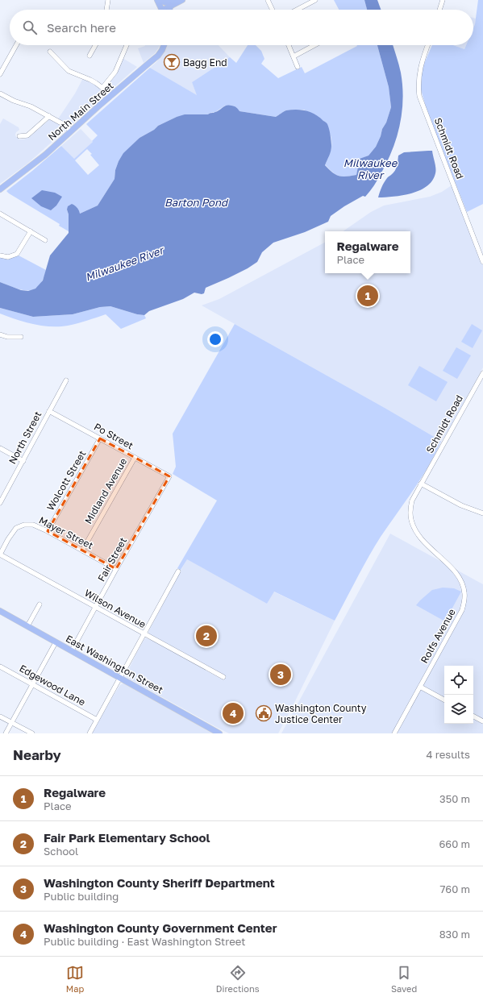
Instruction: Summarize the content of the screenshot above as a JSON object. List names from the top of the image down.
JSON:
{
  "streets": {
    "main road": ["North Main Street", "East Washington Street"],
    "street": [
      "Schmidt Road",
      "Po Street",
      "North Street",
      "Wolcott Street",
      "Midland Avenue",
      "Mayer Street",
      "Fair Street",
      "Wilson Avenue",
      "Rolfs Avenue",
      "Edgewood Lane"
    ]
  },
  "crossings": [
    ["Schmidt Road", "Rolfs Avenue"],
    ["Po Street", "North Street"],
    ["Po Street", "Wolcott Street"],
    ["Po Street", "Midland Avenue"],
    ["Po Street", "Fair Street"],
    ["Wolcott Street", "Mayer Street"],
    ["Midland Avenue", "Mayer Street"],
    ["Mayer Street", "Fair Street"],
    ["Mayer Street", "Wilson Avenue"],
    ["Fair Street", "Wilson Avenue"],
    ["Fair Street", "East Washington Street"]
  ],
  "water": ["Milwaukee River", "Barton Pond"],
  "places": {
    "bar": ["Bagg End"],
    "public building": ["Washington County Justice Center"]
  },
  "page": {
    "search": "Search here",
    "popup": ["Regalware", "Place"],
    "pins": [
      "1",
      "2",
      "3",
      "4"
    ],
    "heading": ["Nearby", "4 results"],
    "list": [
      {
        "mark": "1",
        "name": "Regalware",
        "note": "Place",
        "value": "350 m"
      },
      {
        "mark": "2",
        "name": "Fair Park Elementary School",
        "note": "School",
        "value": "660 m"
      },
      {
        "mark": "3",
        "name": "Washington County Sheriff Department",
        "note": "Public building",
        "value": "760 m"
      },
      {
        "mark": "4",
        "name": "Washington County Government Center",
        "note": "Public building · East Washington Street",
        "value": "830 m"
      }
    ],
    "nav": ["Map", "Directions", "Saved"]
  }
}
